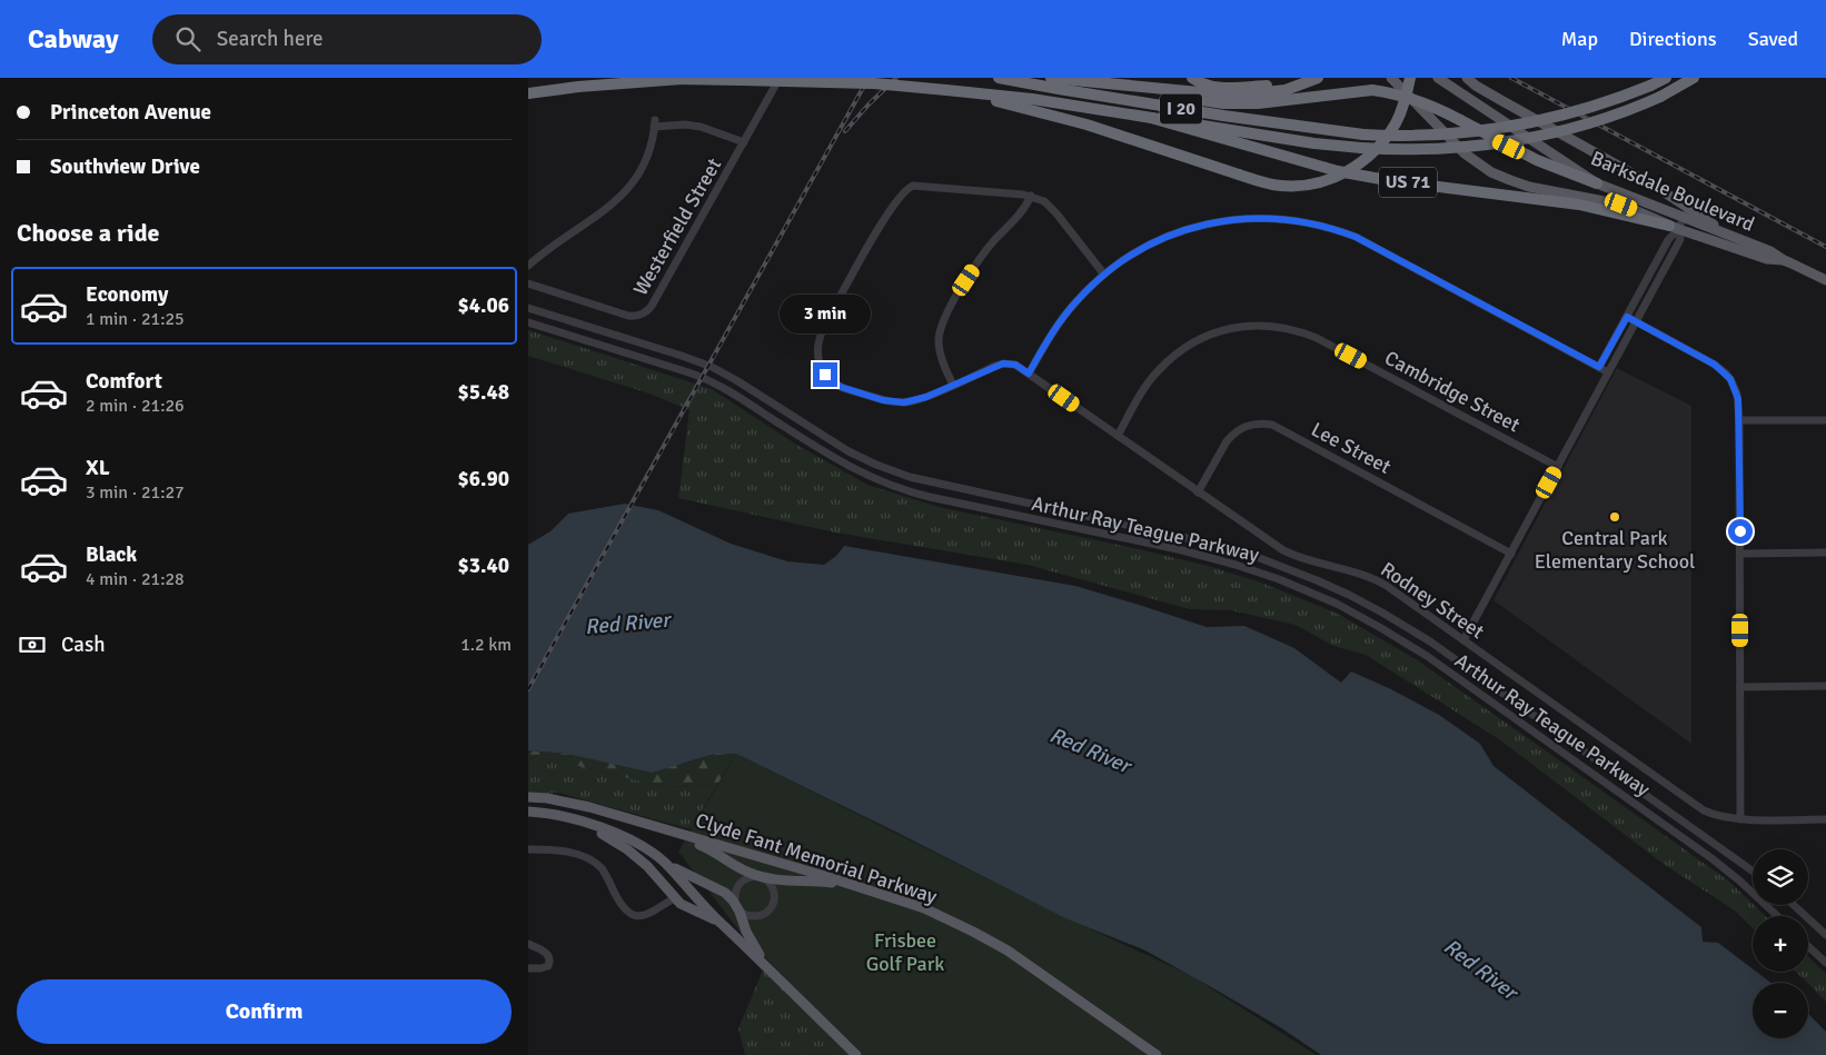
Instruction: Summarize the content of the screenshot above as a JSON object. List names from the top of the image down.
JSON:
{
  "streets": {
    "highway": ["I 20", "US 71"],
    "main road": ["Barksdale Boulevard", "Clyde Fant Memorial Parkway"],
    "street": [
      "Westerfield Street",
      "Cambridge Street",
      "Lee Street",
      "Arthur Ray Teague Parkway",
      "Rodney Street"
    ]
  },
  "crossings": [
    ["I 20", "US 71"],
    ["US 71", "Barksdale Boulevard"],
    ["Cambridge Street", "Rodney Street"],
    ["Lee Street", "Rodney Street"]
  ],
  "water": ["Red River"],
  "parks": ["Frisbee Golf Park"],
  "places": ["Central Park Elementary School"],
  "page": {
    "header": "Cabway",
    "search": "Search here",
    "nav": ["Map", "Directions", "Saved"],
    "banner": ["Princeton Avenue", "Southview Drive"],
    "heading": "Choose a ride",
    "list": [
      {
        "name": "Economy",
        "note": "1 min · 21:25",
        "value": "$4.06"
      },
      {
        "name": "Comfort",
        "note": "2 min · 21:26",
        "value": "$5.48"
      },
      {
        "name": "XL",
        "note": "3 min · 21:27",
        "value": "$6.90"
      },
      {
        "name": "Black",
        "note": "4 min · 21:28",
        "value": "$3.40"
      }
    ],
    "bubble": "3 min",
    "pay": ["Cash", "1.2 km"],
    "map_buttons": ["+", "−"],
    "buttons": "Confirm"
  }
}
